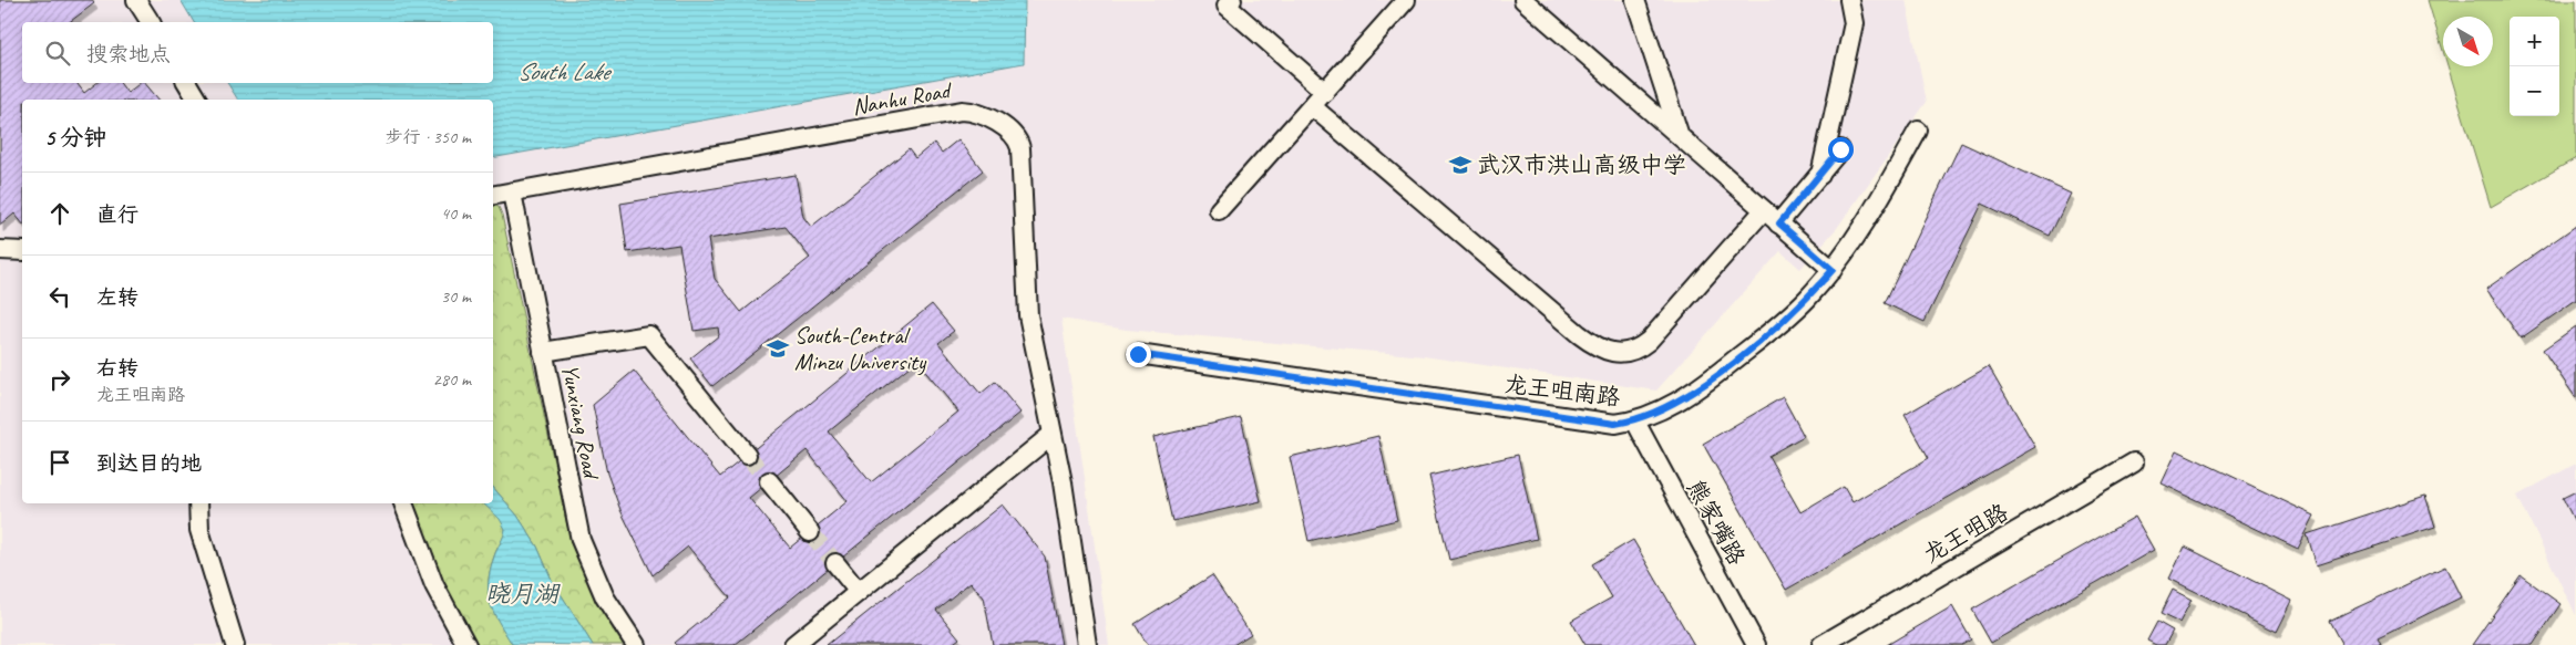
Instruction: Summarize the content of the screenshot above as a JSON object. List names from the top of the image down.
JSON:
{
  "streets": {
    "street": [
      "Nanhu Road",
      "龙王咀南路",
      "Yunxiang Road",
      "熊家嘴路",
      "龙王咀路"
    ]
  },
  "crossings": [
    ["Nanhu Road", "Yunxiang Road"],
    ["龙王咀南路", "熊家嘴路"]
  ],
  "water": ["South Lake", "晓月湖"],
  "places": {
    "school or university": ["武汉市洪山高级中学", "South-Central Minzu University"]
  },
  "north": "bottom right",
  "page": {
    "map_buttons": ["+", "−"],
    "search": "搜索地点",
    "heading": ["5 分钟", "步行 · 350 m"],
    "list": [
      ["直行", "40 m"],
      ["左转", "30 m"],
      ["右转", "龙王咀南路", "280 m"],
      "到达目的地"
    ]
  }
}
